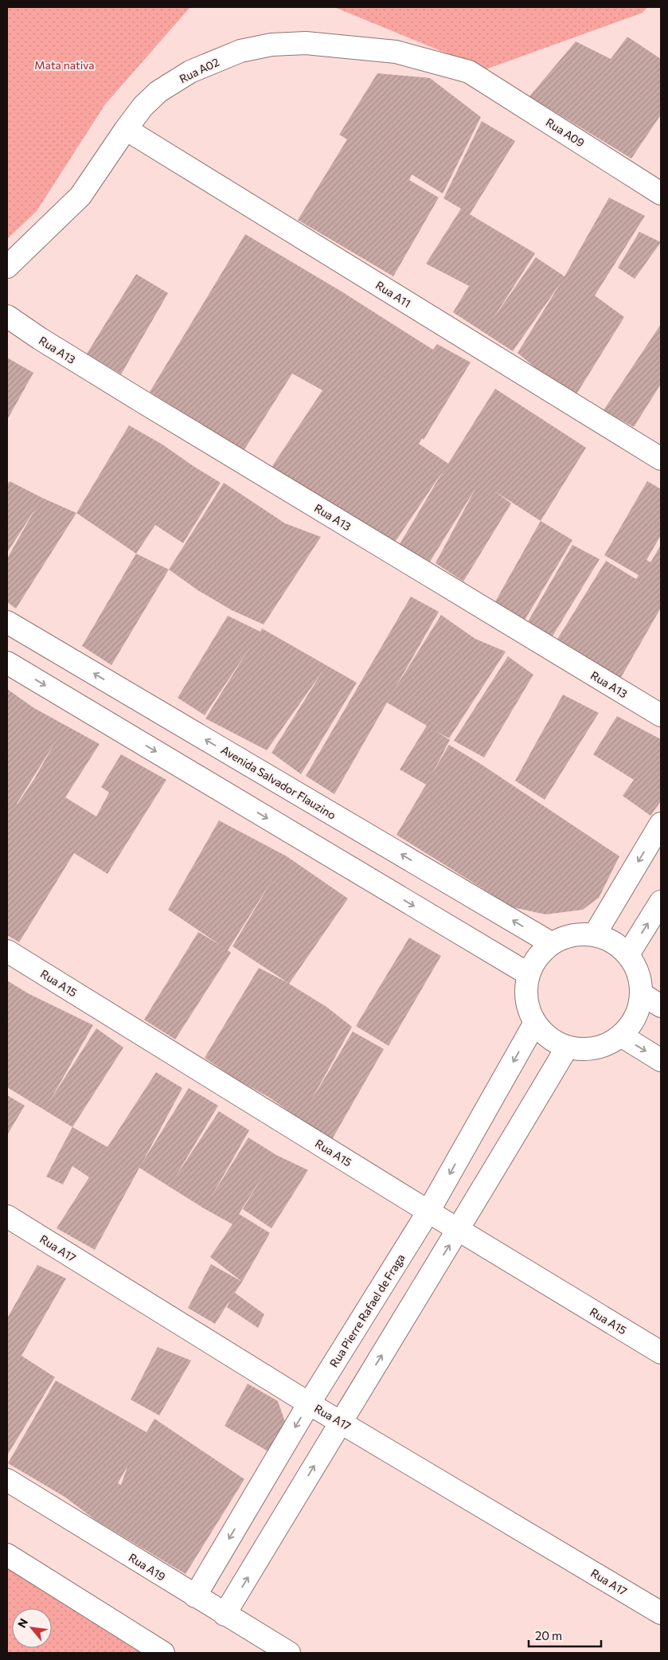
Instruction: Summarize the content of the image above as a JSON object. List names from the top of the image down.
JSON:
{
  "streets": {
    "street": [
      "Rua A02",
      "Rua A09",
      "Rua A11",
      "Rua A13",
      "Avenida Salvador Flauzino",
      "Rua A15",
      "Rua A17",
      "Rua Pierre Rafael de Fraga",
      "Rua A19"
    ]
  },
  "crossings": [
    ["Rua A02", "Rua A09"],
    ["Rua A02", "Rua A11"],
    ["Avenida Salvador Flauzino", "Rua Pierre Rafael de Fraga"],
    ["Rua A15", "Rua Pierre Rafael de Fraga"],
    ["Rua A17", "Rua Pierre Rafael de Fraga"],
    ["Rua Pierre Rafael de Fraga", "Rua A19"]
  ],
  "parks": ["Mata nativa"],
  "scale_bar": "20 m",
  "north": "top left"
}
